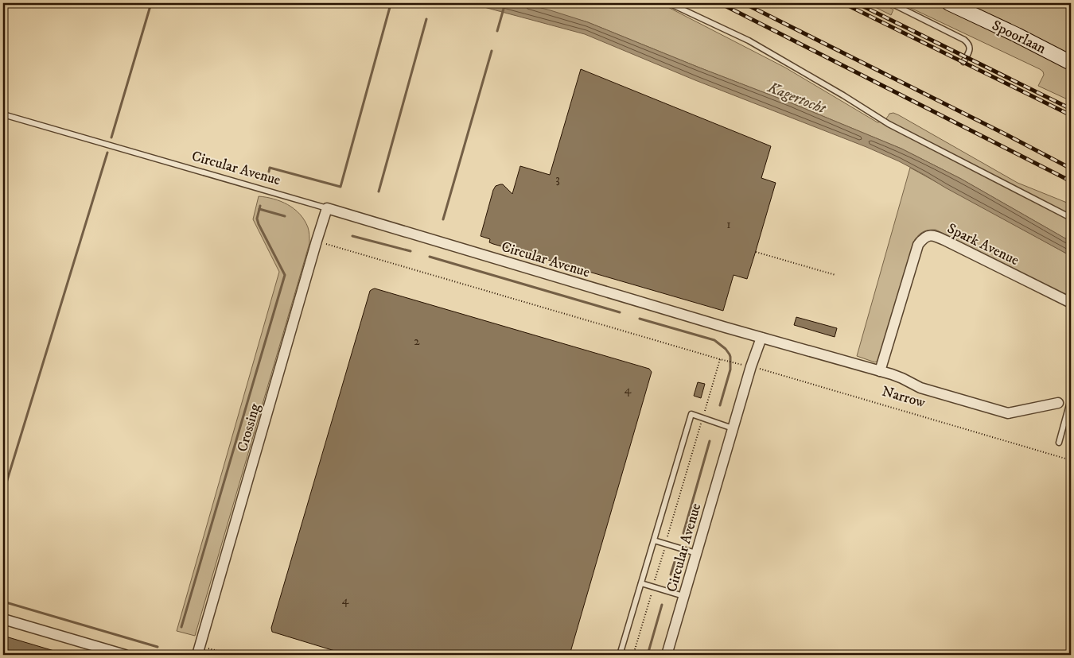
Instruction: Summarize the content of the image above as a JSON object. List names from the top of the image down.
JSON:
{
  "streets": {
    "main road": ["Spoorlaan"],
    "street": [
      "Circular Avenue",
      "Spark Avenue",
      "Narrow",
      "Crossing"
    ]
  },
  "crossings": [
    ["Circular Avenue", "Narrow"],
    ["Circular Avenue", "Crossing"],
    ["Spark Avenue", "Narrow"]
  ],
  "water": ["Kagertocht"],
  "house_numbers": [
    "3",
    "1",
    "2",
    "4",
    "4"
  ]
}
